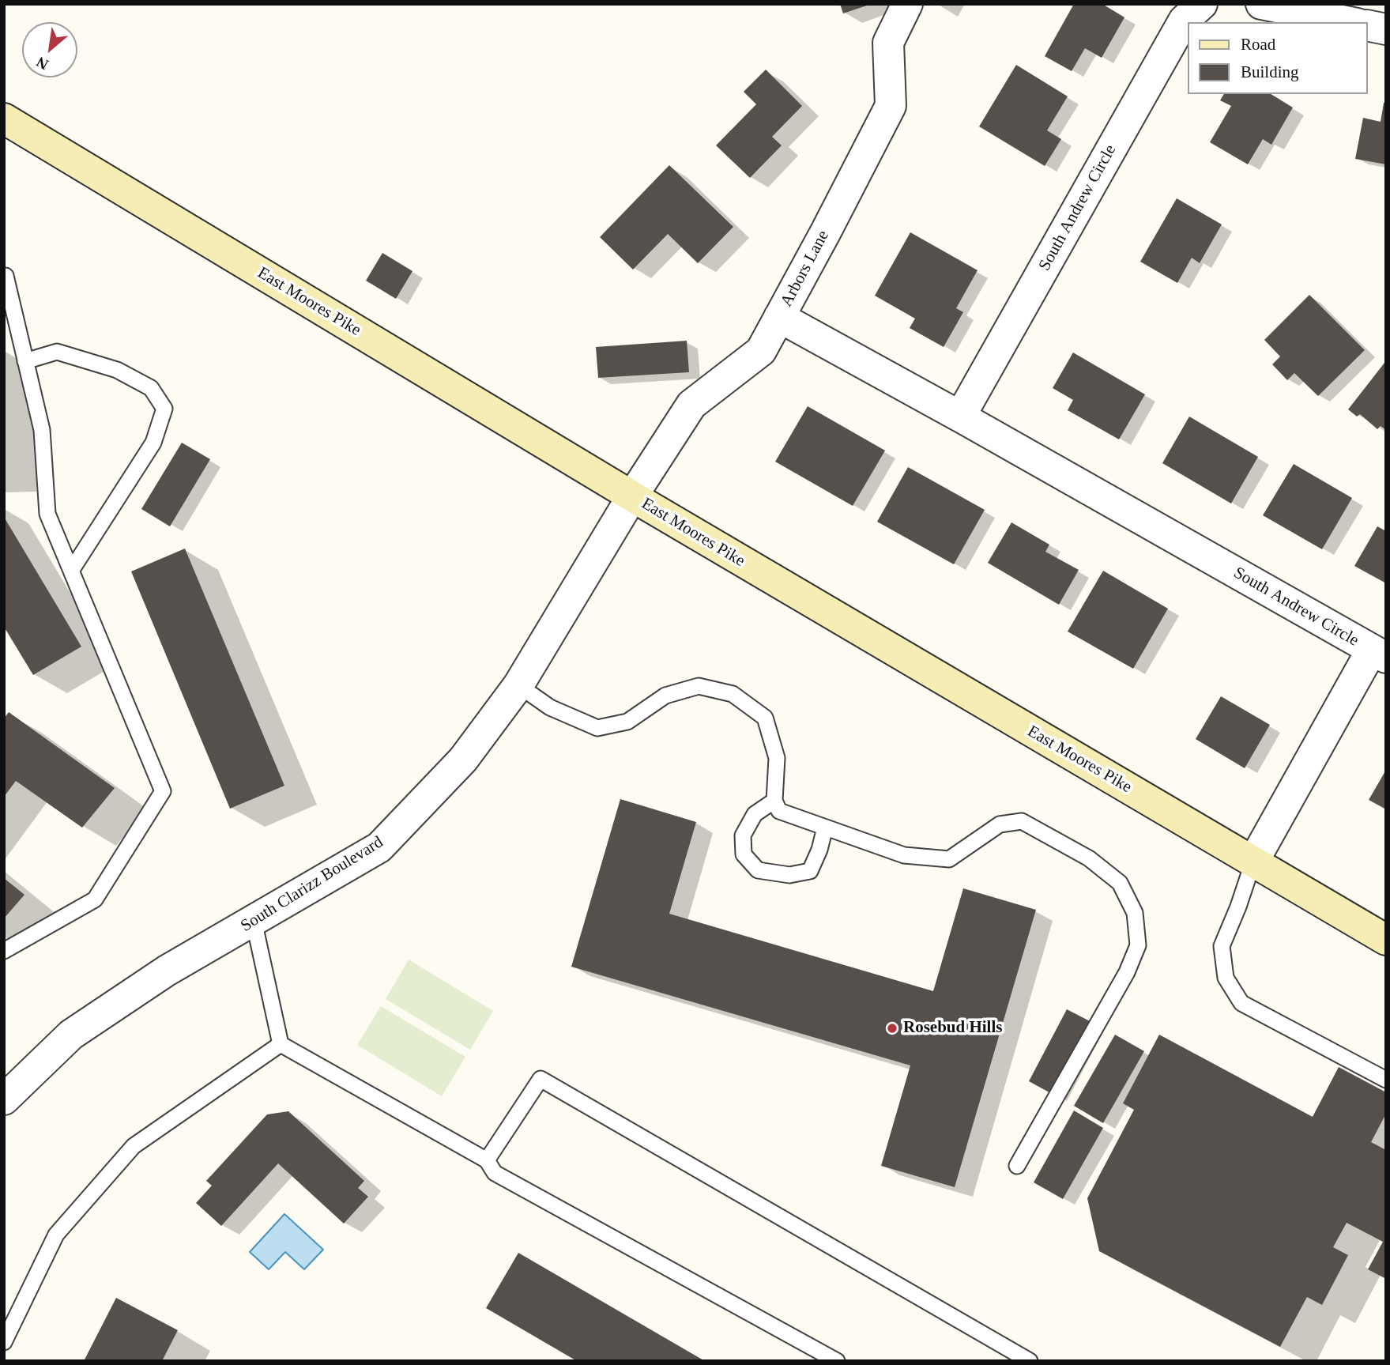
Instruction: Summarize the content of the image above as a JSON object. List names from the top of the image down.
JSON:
{
  "streets": {
    "main road": ["East Moores Pike"],
    "street": ["South Andrew Circle", "Arbors Lane", "South Clarizz Boulevard"]
  },
  "crossings": [
    ["South Andrew Circle", "Arbors Lane"],
    ["South Andrew Circle", "East Moores Pike"],
    ["Arbors Lane", "East Moores Pike"],
    ["Arbors Lane", "South Clarizz Boulevard"],
    ["East Moores Pike", "South Clarizz Boulevard"]
  ],
  "places": ["Rosebud Hills"],
  "legend": ["Road", "Building"],
  "north": "bottom left"
}
